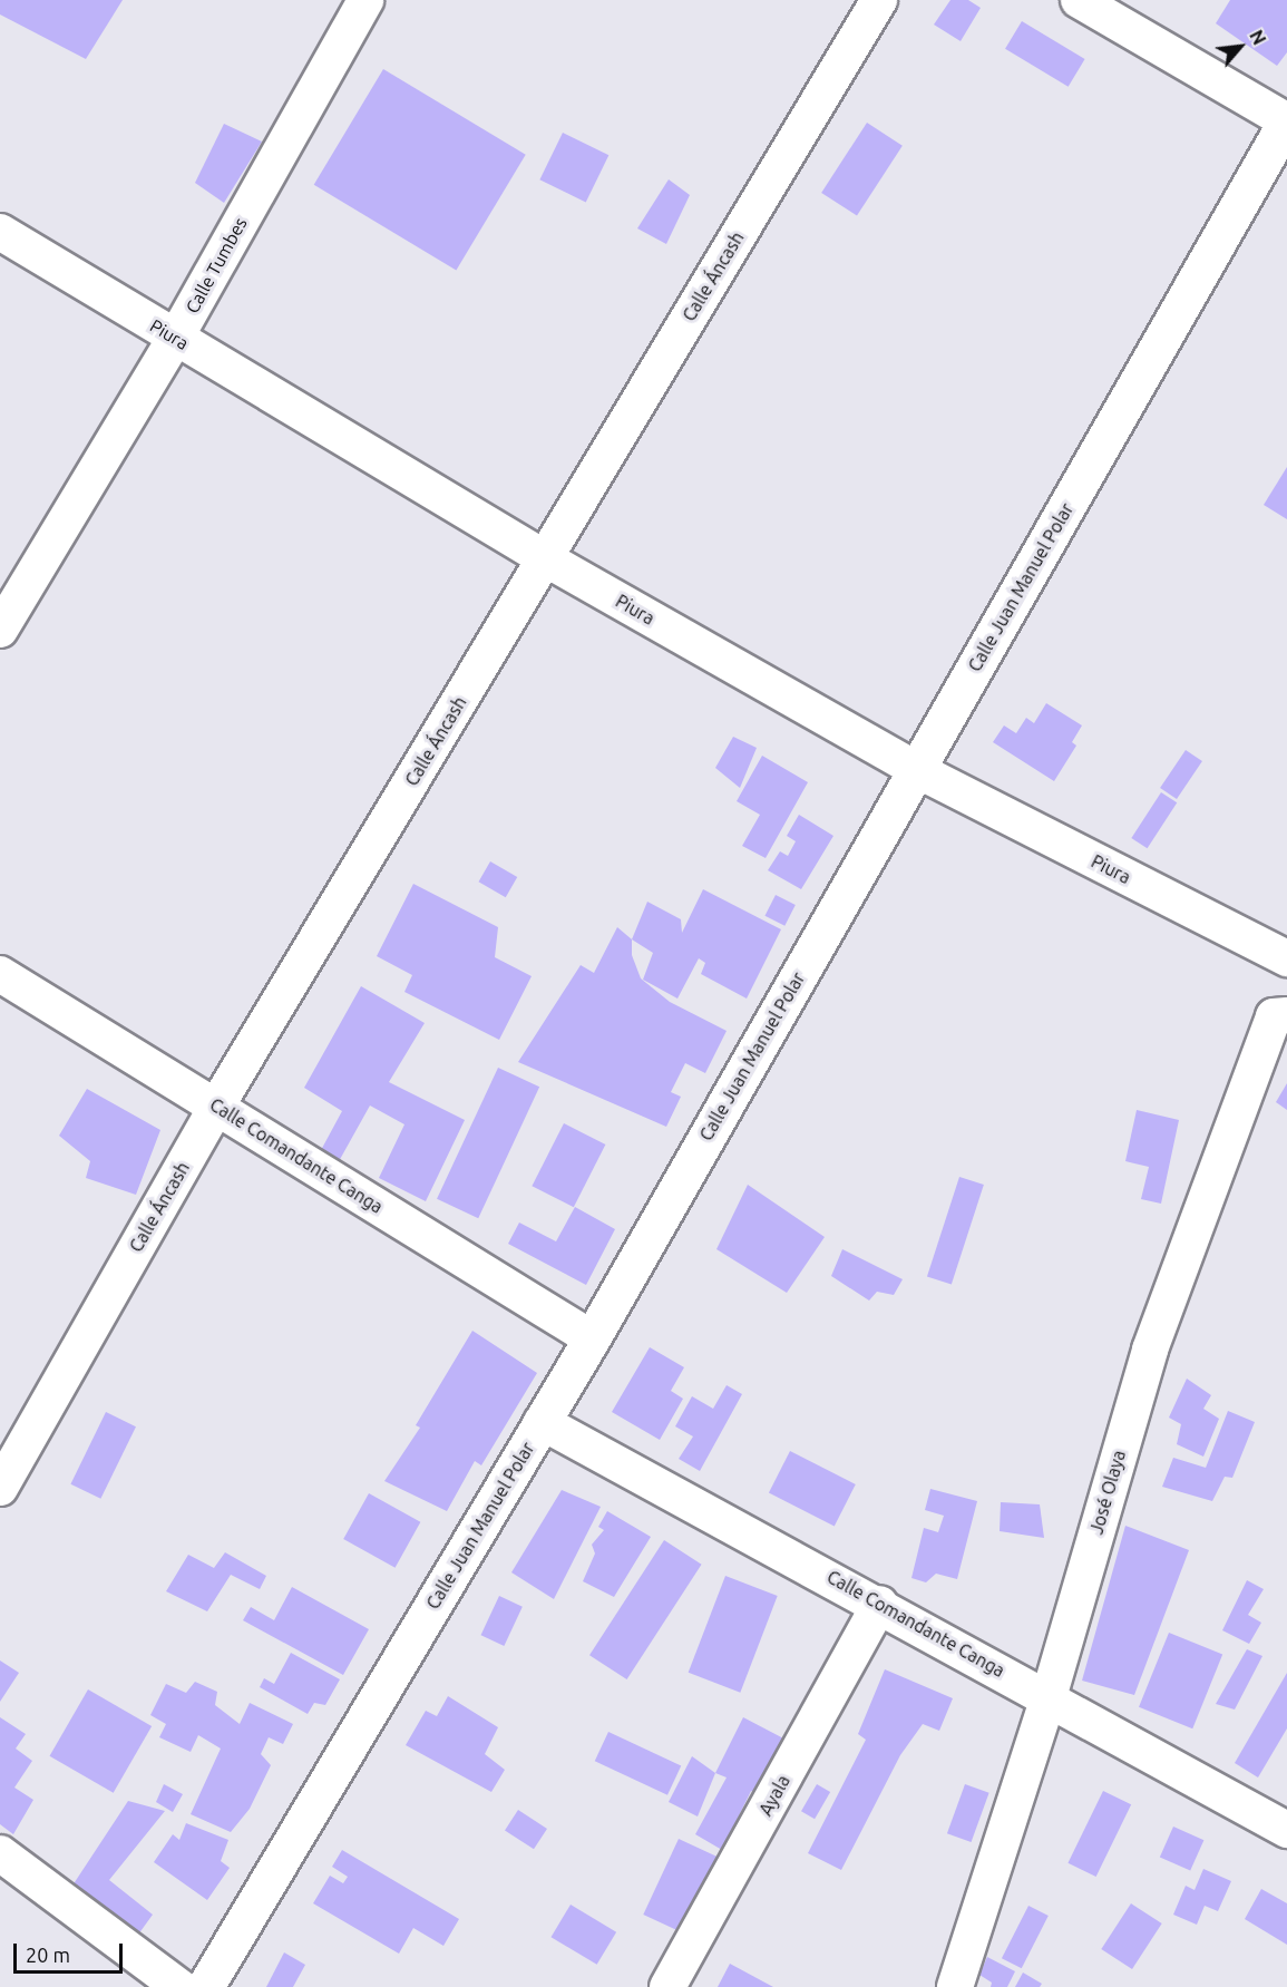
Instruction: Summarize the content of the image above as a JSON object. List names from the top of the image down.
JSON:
{
  "streets": {
    "street": [
      "Calle Tumbes",
      "Calle Áncash",
      "Piura",
      "Calle Juan Manuel Polar",
      "Calle Comandante Canga",
      "José Olaya",
      "Ayala"
    ]
  },
  "crossings": [
    ["Calle Tumbes", "Piura"],
    ["Calle Áncash", "Piura"],
    ["Calle Áncash", "Calle Comandante Canga"],
    ["Piura", "Calle Juan Manuel Polar"],
    ["Calle Juan Manuel Polar", "Calle Comandante Canga"],
    ["Calle Comandante Canga", "José Olaya"],
    ["Calle Comandante Canga", "Ayala"]
  ],
  "scale_bar": "20 m",
  "north": "top right"
}
